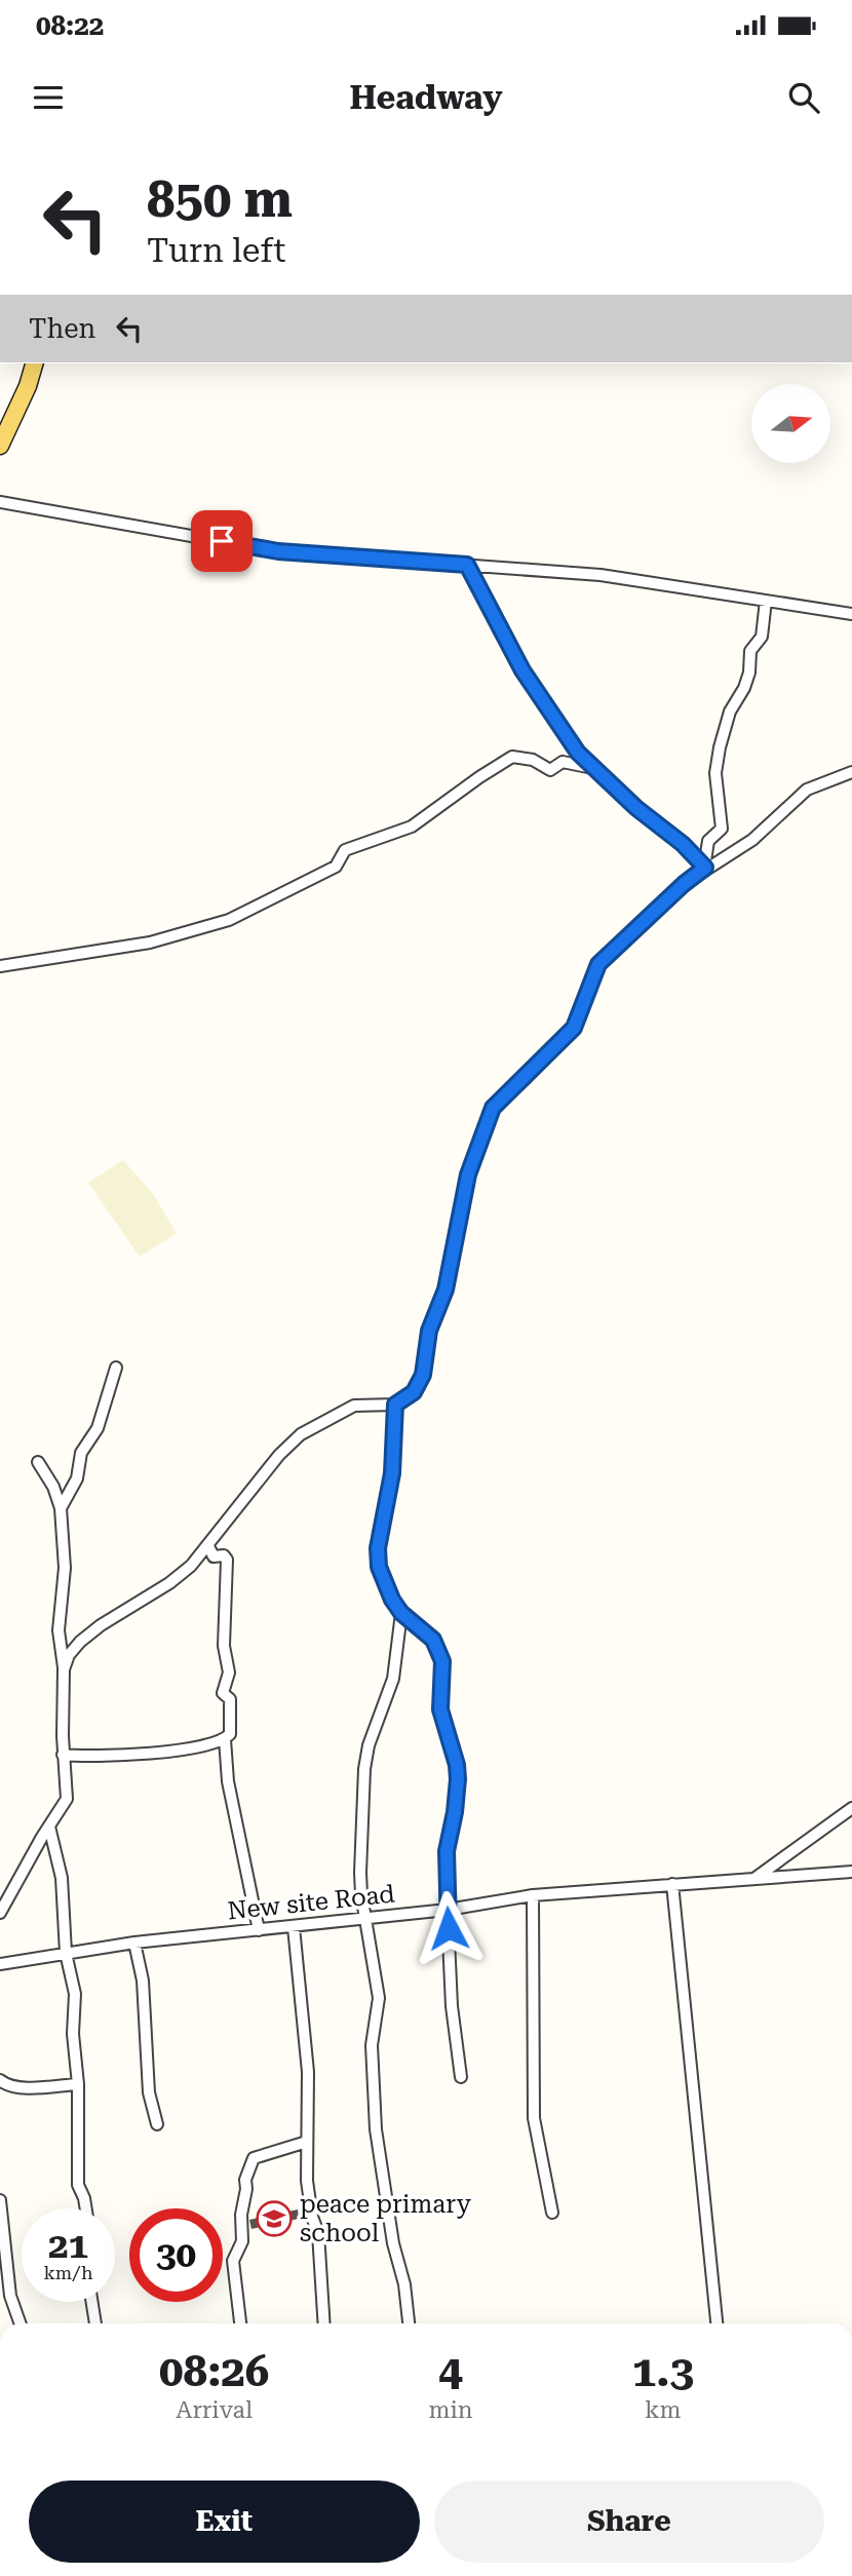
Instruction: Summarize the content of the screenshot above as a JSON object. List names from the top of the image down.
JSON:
{
  "streets": {
    "street": ["New site Road"]
  },
  "places": {
    "school or university": ["peace primary school"]
  },
  "north": "right",
  "page": {
    "status": "08:22",
    "header": "Headway",
    "turn": ["850 m", "Turn left"],
    "then": "Then",
    "speed": "21 km/h",
    "limit": "30",
    "eta": [
      "08:26",
      "Arrival",
      "4",
      "min",
      "1.3",
      "km"
    ],
    "buttons": ["Exit", "Share"]
  }
}
